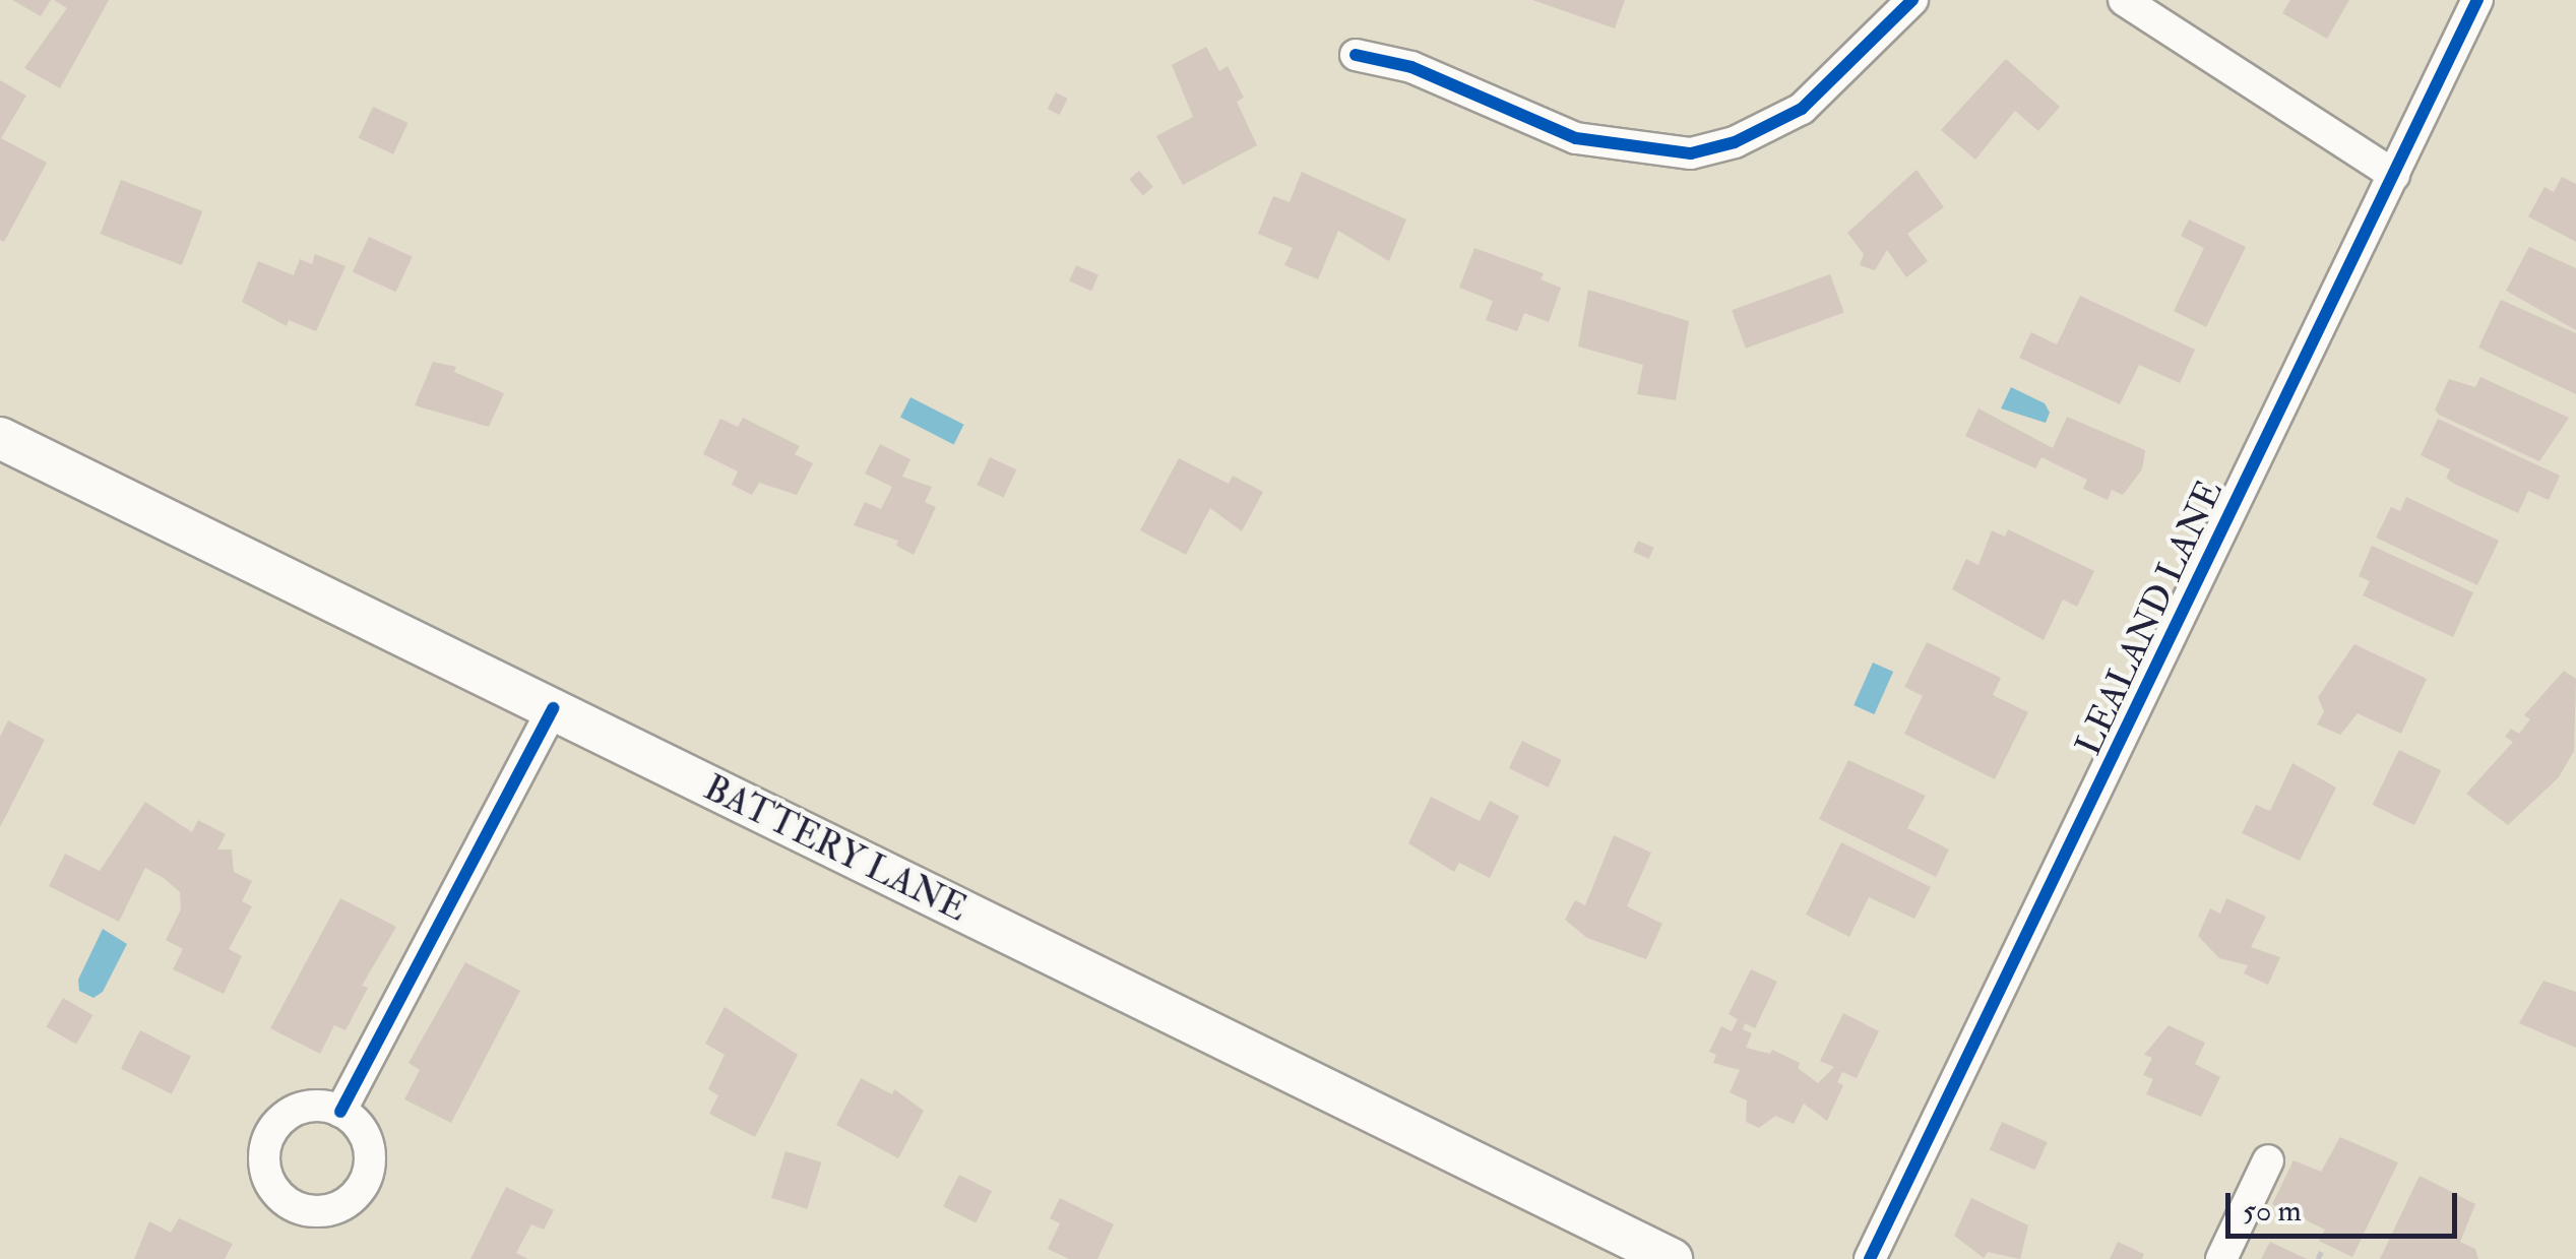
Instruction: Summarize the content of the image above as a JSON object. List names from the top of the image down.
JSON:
{
  "streets": {
    "main road": ["BATTERY LANE"],
    "street": ["LEALAND LANE"]
  },
  "scale_bar": "50 m"
}
